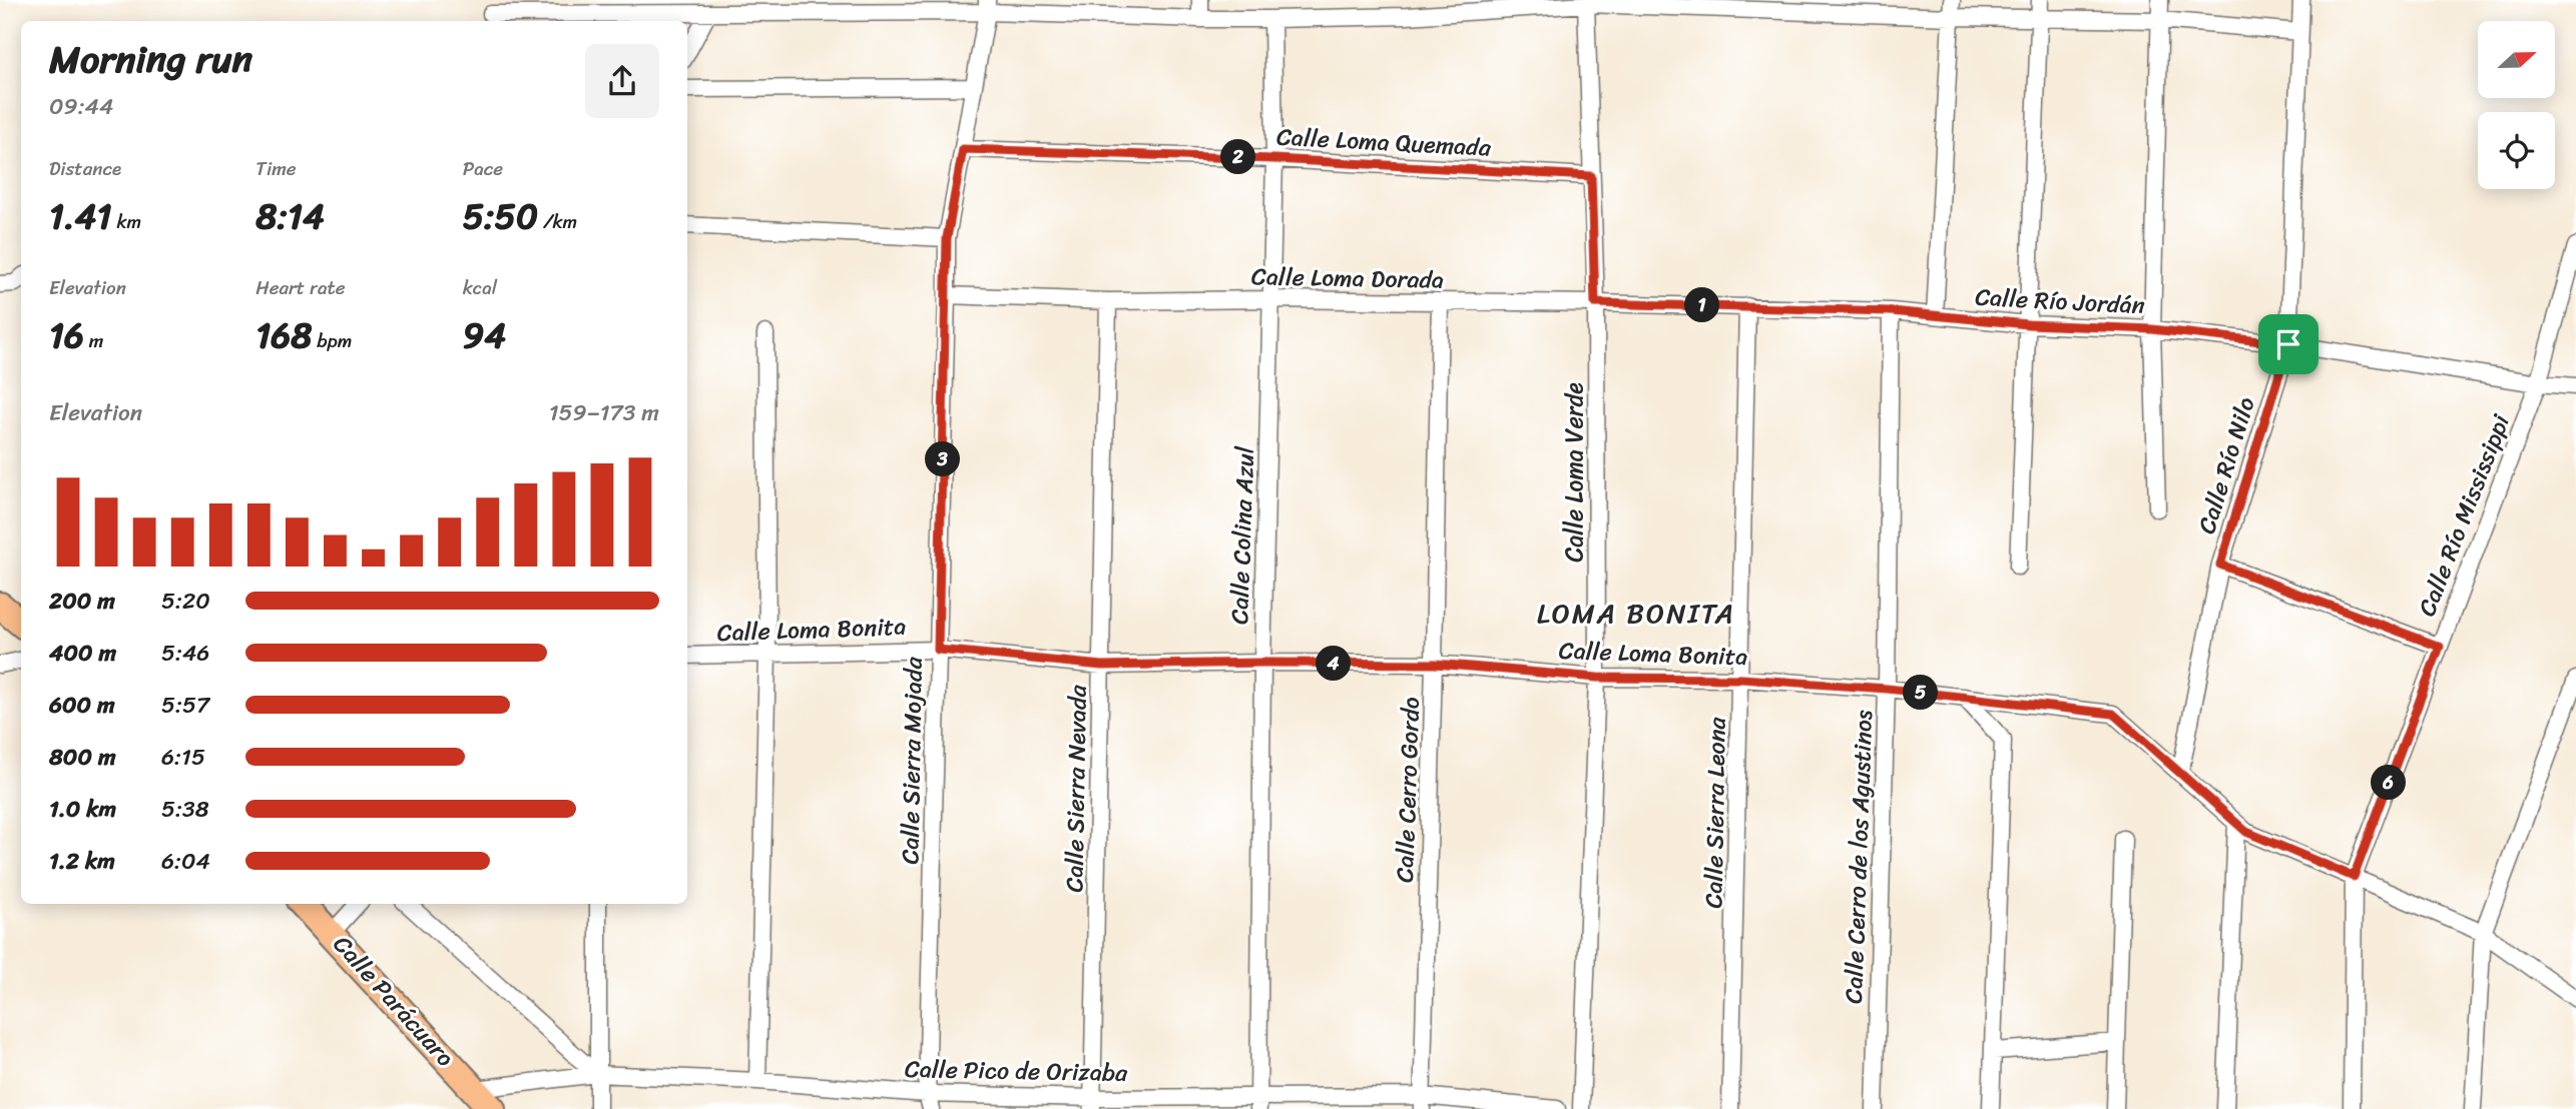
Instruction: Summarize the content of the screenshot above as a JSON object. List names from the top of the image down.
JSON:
{
  "streets": {
    "main road": ["Calle Parácuaro"],
    "street": [
      "Calle Loma Quemada",
      "Calle Loma Dorada",
      "Calle Río Jordán",
      "Calle Río Nilo",
      "Calle Loma Verde",
      "Calle Río Mississippi",
      "Calle Colina Azul",
      "Calle Loma Bonita",
      "Calle Sierra Mojada",
      "Calle Sierra Nevada",
      "Calle Cerro Gordo",
      "Calle Sierra Leona",
      "Calle Cerro de los Agustinos",
      "Calle Pico de Orizaba"
    ]
  },
  "crossings": [
    ["Calle Loma Quemada", "Calle Loma Verde"],
    ["Calle Loma Quemada", "Calle Colina Azul"],
    ["Calle Loma Quemada", "Calle Sierra Mojada"],
    ["Calle Loma Dorada", "Calle Río Jordán"],
    ["Calle Loma Dorada", "Calle Loma Verde"],
    ["Calle Loma Dorada", "Calle Colina Azul"],
    ["Calle Loma Dorada", "Calle Sierra Mojada"],
    ["Calle Loma Dorada", "Calle Sierra Nevada"],
    ["Calle Loma Dorada", "Calle Cerro Gordo"],
    ["Calle Loma Dorada", "Calle Sierra Leona"],
    ["Calle Río Jordán", "Calle Río Nilo"],
    ["Calle Río Jordán", "Calle Río Mississippi"],
    ["Calle Río Jordán", "Calle Sierra Leona"],
    ["Calle Río Jordán", "Calle Cerro de los Agustinos"],
    ["Calle Río Nilo", "Calle Loma Bonita"],
    ["Calle Loma Verde", "Calle Loma Bonita"],
    ["Calle Río Mississippi", "Calle Loma Bonita"],
    ["Calle Colina Azul", "Calle Loma Bonita"],
    ["Calle Colina Azul", "Calle Pico de Orizaba"],
    ["Calle Loma Bonita", "Calle Sierra Mojada"],
    ["Calle Loma Bonita", "Calle Sierra Nevada"],
    ["Calle Loma Bonita", "Calle Cerro Gordo"],
    ["Calle Loma Bonita", "Calle Sierra Leona"],
    ["Calle Loma Bonita", "Calle Cerro de los Agustinos"],
    ["Calle Sierra Mojada", "Calle Pico de Orizaba"],
    ["Calle Sierra Nevada", "Calle Pico de Orizaba"],
    ["Calle Cerro Gordo", "Calle Pico de Orizaba"],
    ["Calle Parácuaro", "Calle Pico de Orizaba"]
  ],
  "districts": ["LOMA BONITA"],
  "north": "right",
  "page": {
    "heading": ["Morning run", "09:44"],
    "pins": [
      "2",
      "1",
      "3",
      "4",
      "5",
      "6"
    ],
    "stats": [
      ["Distance", "1.41 km"],
      ["Time", "8:14"],
      ["Pace", "5:50 /km"],
      ["Elevation", "16 m"],
      ["Heart rate", "168 bpm"],
      ["kcal", "94"]
    ],
    "chart": ["Elevation", "159–173 m"],
    "list": [
      {
        "name": "200 m",
        "note": "5:20"
      },
      {
        "name": "400 m",
        "note": "5:46"
      },
      {
        "name": "600 m",
        "note": "5:57"
      },
      {
        "name": "800 m",
        "note": "6:15"
      },
      {
        "name": "1.0 km",
        "note": "5:38"
      },
      {
        "name": "1.2 km",
        "note": "6:04"
      }
    ]
  }
}
